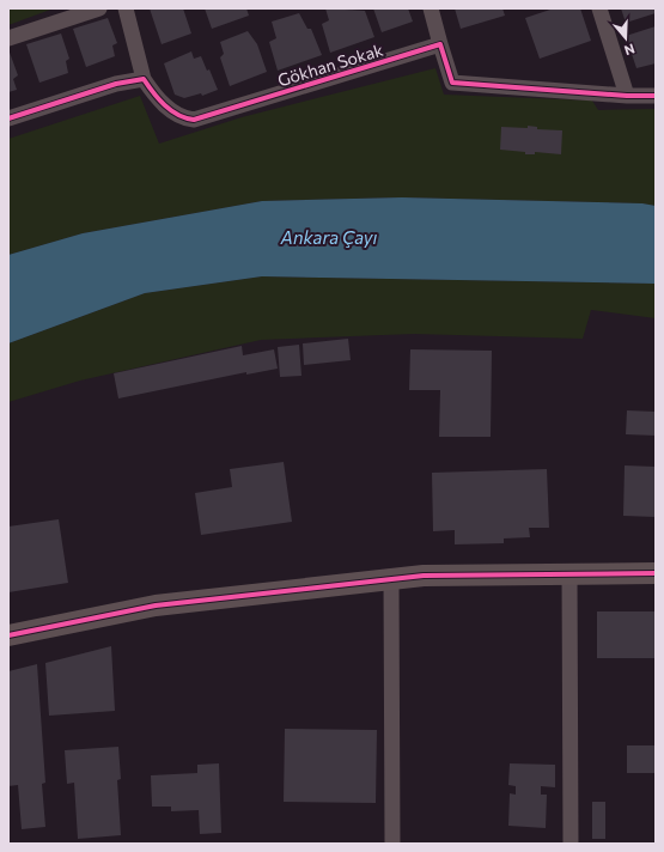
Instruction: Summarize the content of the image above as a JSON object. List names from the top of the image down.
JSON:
{
  "streets": {
    "street": ["Gökhan Sokak"]
  },
  "water": ["Ankara Çayı"],
  "north": "bottom"
}
